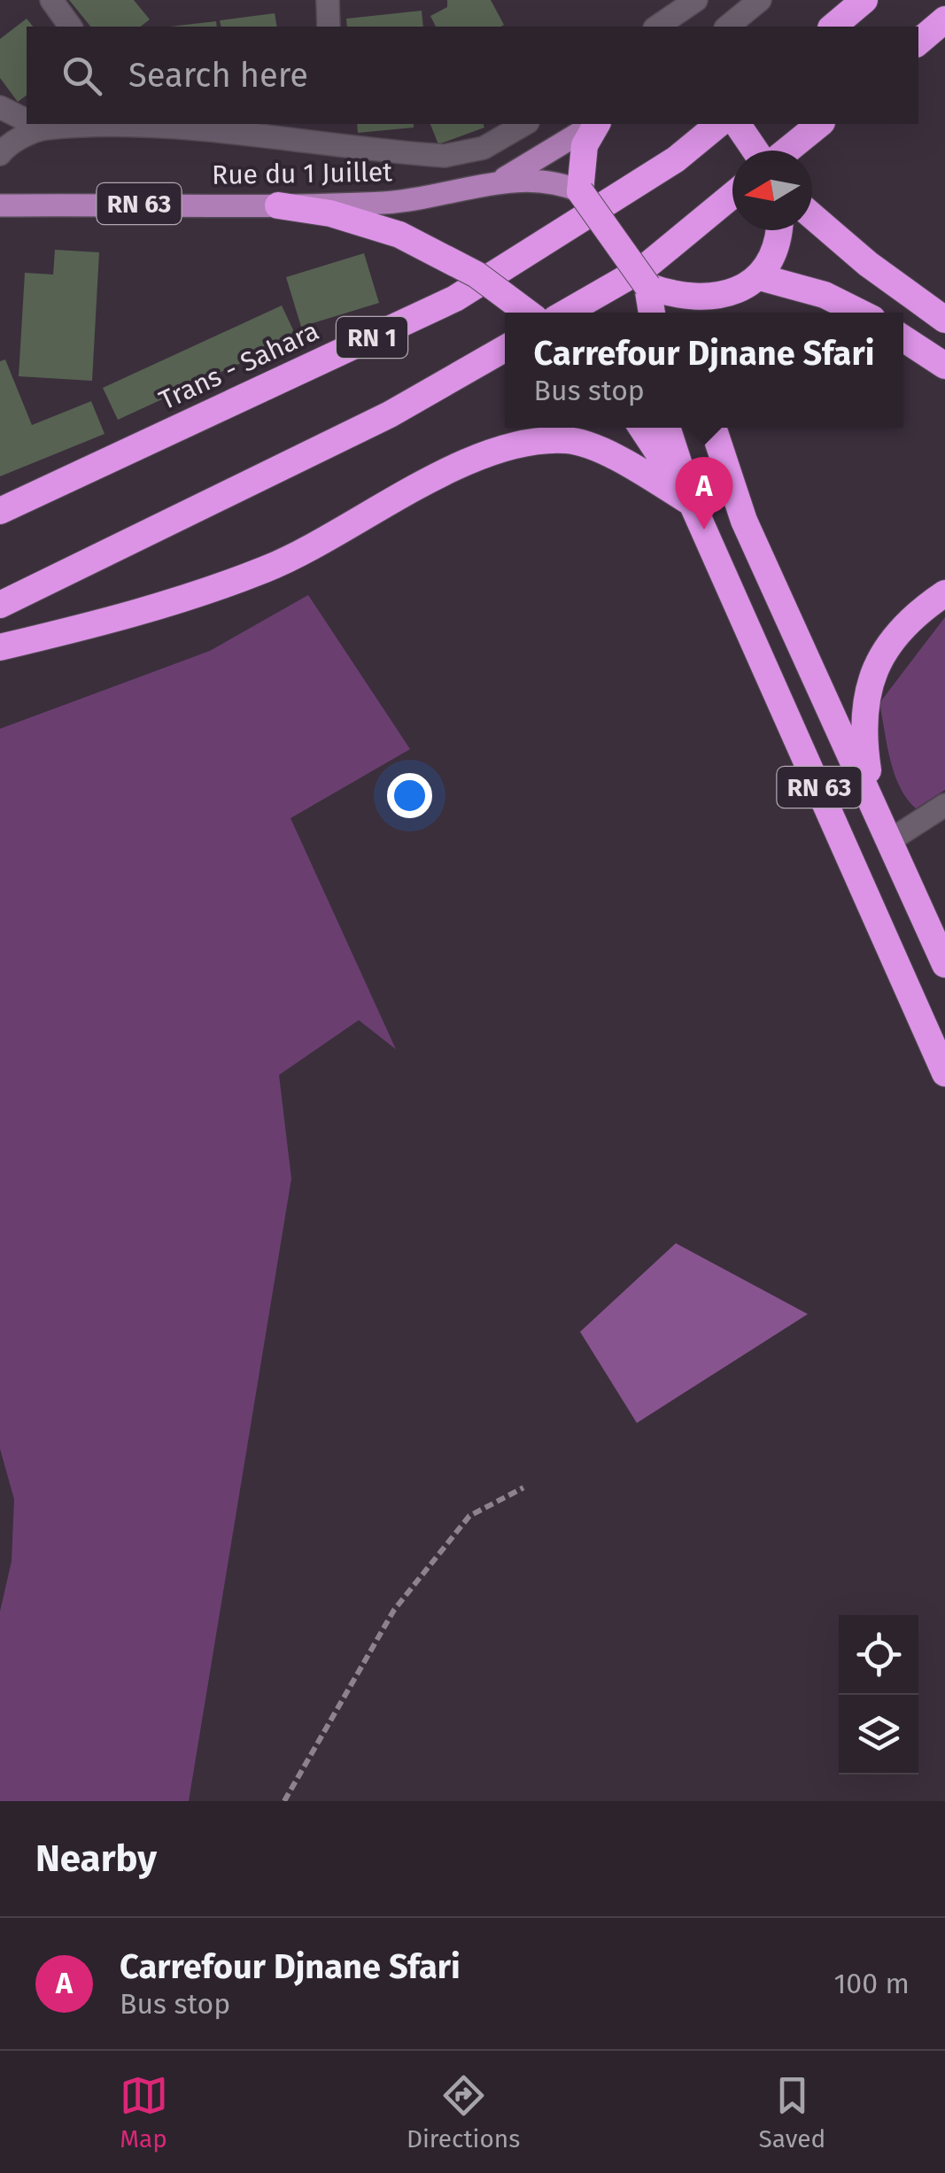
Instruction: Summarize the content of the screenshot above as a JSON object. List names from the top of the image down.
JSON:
{
  "streets": {
    "highway": ["RN 63", "RN 1", "Trans - Sahara"],
    "main road": ["Rue du 1 Juillet"]
  },
  "crossings": [
    ["Rue du 1 Juillet", "RN 63"]
  ],
  "north": "left",
  "page": {
    "search": "Search here",
    "popup": ["Carrefour Djnane Sfari", "Bus stop"],
    "pins": "A",
    "heading": "Nearby",
    "list": [
      {
        "mark": "A",
        "name": "Carrefour Djnane Sfari",
        "note": "Bus stop",
        "value": "100 m"
      }
    ],
    "nav": ["Map", "Directions", "Saved"]
  }
}
